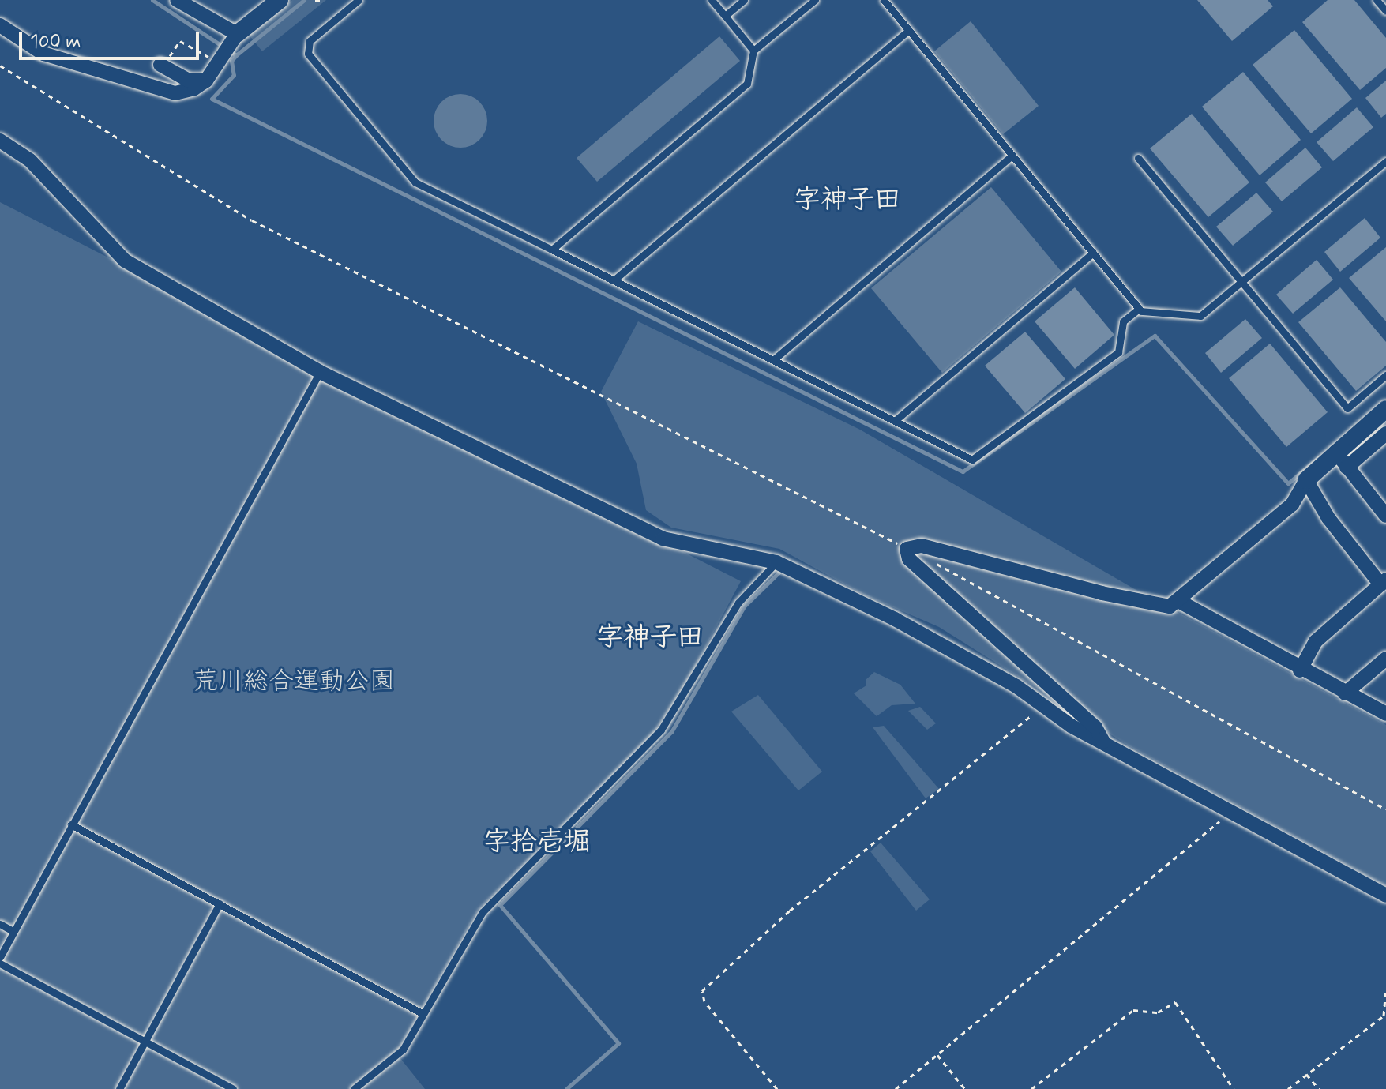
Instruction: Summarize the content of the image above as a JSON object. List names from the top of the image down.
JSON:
{
  "districts": ["字神子田", "字神子田", "字拾壱堀"],
  "parks": ["荒川総合運動公園"],
  "scale_bar": "100 m"
}
